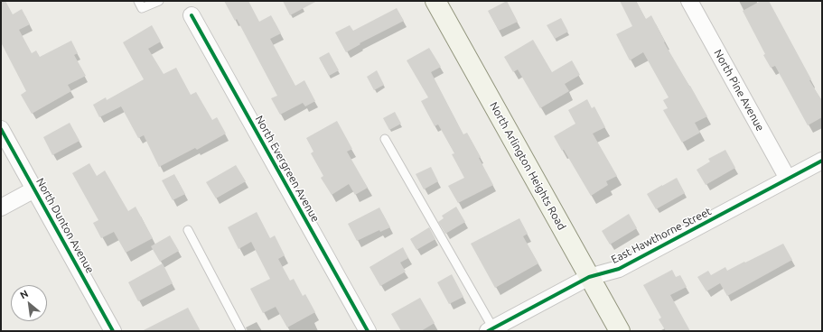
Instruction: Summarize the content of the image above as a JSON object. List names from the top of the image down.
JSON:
{
  "streets": {
    "main road": ["North Arlington Heights Road"],
    "street": [
      "North Pine Avenue",
      "North Evergreen Avenue",
      "North Dunton Avenue",
      "East Hawthorne Street"
    ]
  },
  "crossings": [
    ["North Pine Avenue", "East Hawthorne Street"],
    ["North Arlington Heights Road", "East Hawthorne Street"]
  ],
  "north": "top left"
}
